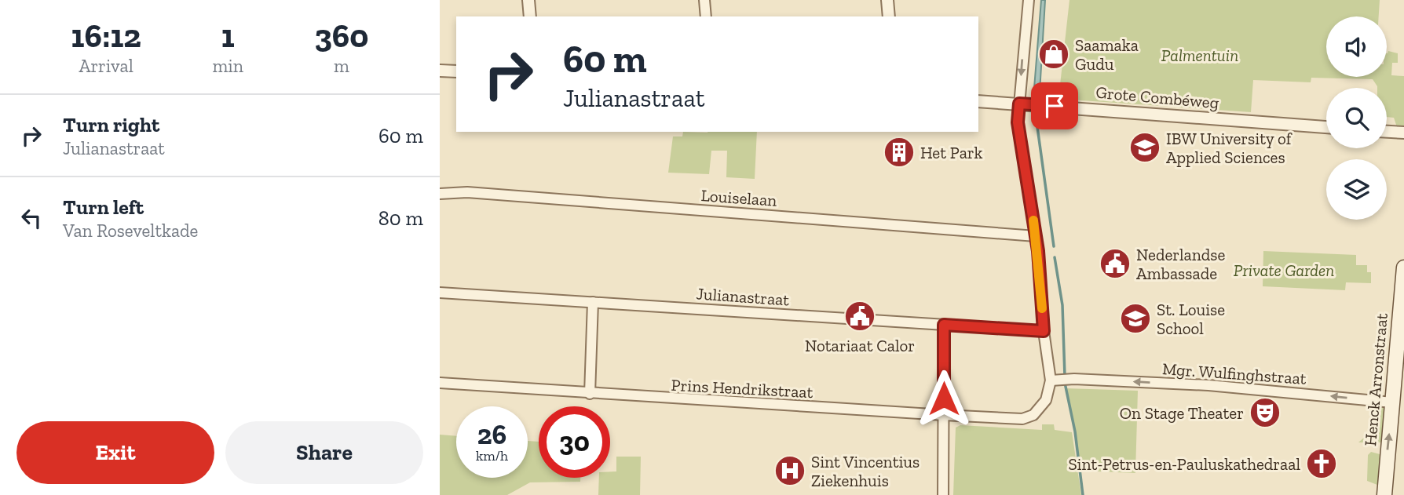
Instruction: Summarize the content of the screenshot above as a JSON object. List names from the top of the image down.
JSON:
{
  "streets": {
    "main road": ["Henck Arronstraat"],
    "street": [
      "Grote Combéweg",
      "Louiselaan",
      "Julianastraat",
      "Mgr. Wulfinghstraat",
      "Prins Hendrikstraat"
    ]
  },
  "crossings": [
    ["Mgr. Wulfinghstraat", "Henck Arronstraat"],
    ["Mgr. Wulfinghstraat", "Prins Hendrikstraat"]
  ],
  "one_way": ["Mgr. Wulfinghstraat", "Henck Arronstraat"],
  "parks": ["Palmentuin", "Private Garden"],
  "places": {
    "shop": ["Saamaka Gudu"],
    "school or university": ["IBW University of Applied Sciences", "St. Louise School"],
    "building": ["Het Park"],
    "public building": ["Nederlandse Ambassade", "Notariaat Calor"],
    "theatre": ["On Stage Theater"],
    "church": ["Sint-Petrus-en-Pauluskathedraal"],
    "hospital": ["Sint Vincentius Ziekenhuis"]
  },
  "page": {
    "eta": [
      "16:12",
      "Arrival",
      "1",
      "min",
      "360",
      "m"
    ],
    "turn": ["60 m", "Julianastraat"],
    "list": [
      {
        "name": "Turn right",
        "note": "Julianastraat",
        "value": "60 m"
      },
      {
        "name": "Turn left",
        "note": "Van Roseveltkade",
        "value": "80 m"
      }
    ],
    "speed": "26 km/h",
    "limit": "30",
    "buttons": ["Exit", "Share"]
  }
}
